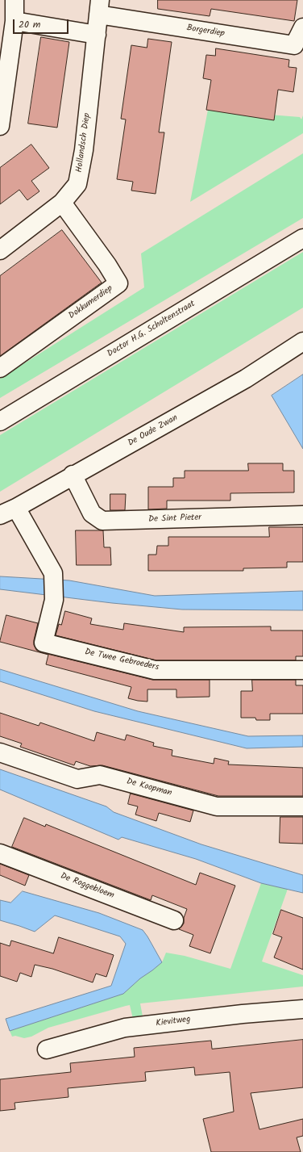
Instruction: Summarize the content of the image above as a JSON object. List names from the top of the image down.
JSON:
{
  "streets": {
    "street": [
      "Borgerdiep",
      "Hollandsch Diep",
      "Dokkumerdiep",
      "Doctor H.G. Scholtenstraat",
      "De Oude Zwan",
      "De Sint Pieter",
      "De Twee Gebroeders",
      "De Koopman",
      "De Roggebloem",
      "Kievitweg"
    ]
  },
  "crossings": [
    ["Borgerdiep", "Hollandsch Diep"],
    ["Hollandsch Diep", "Dokkumerdiep"],
    ["De Oude Zwan", "De Sint Pieter"],
    ["De Oude Zwan", "De Twee Gebroeders"]
  ],
  "scale_bar": "20 m"
}
